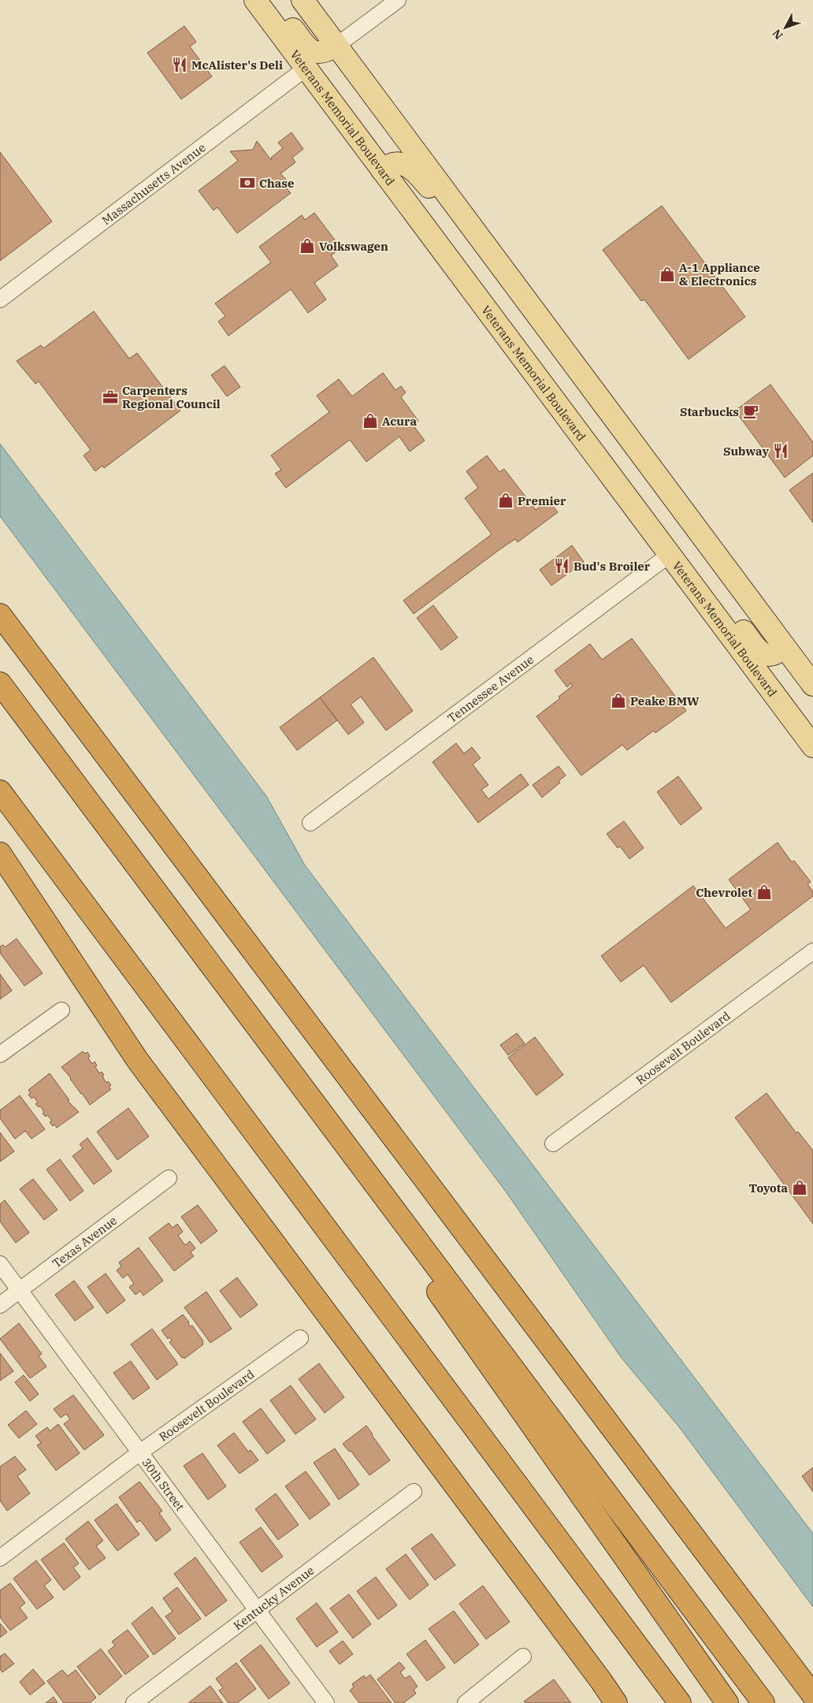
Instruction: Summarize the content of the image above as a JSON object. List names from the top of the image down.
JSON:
{
  "streets": {
    "main road": ["Veterans Memorial Boulevard"],
    "street": [
      "Massachusetts Avenue",
      "Tennessee Avenue",
      "Roosevelt Boulevard",
      "Texas Avenue",
      "30th Street",
      "Kentucky Avenue"
    ]
  },
  "crossings": [
    ["Veterans Memorial Boulevard", "Massachusetts Avenue"],
    ["Veterans Memorial Boulevard", "Tennessee Avenue"],
    ["Roosevelt Boulevard", "30th Street"],
    ["Texas Avenue", "30th Street"],
    ["30th Street", "Kentucky Avenue"]
  ],
  "places": {
    "restaurant": ["McAlister's Deli", "Subway", "Bud's Broiler"],
    "bank": ["Chase"],
    "shop": [
      "Volkswagen",
      "A-1 Appliance & Electronics",
      "Acura",
      "Premier",
      "Peake BMW",
      "Chevrolet",
      "Toyota"
    ],
    "office": ["Carpenters Regional Council"],
    "cafe": ["Starbucks"]
  },
  "north": "bottom left"
}
